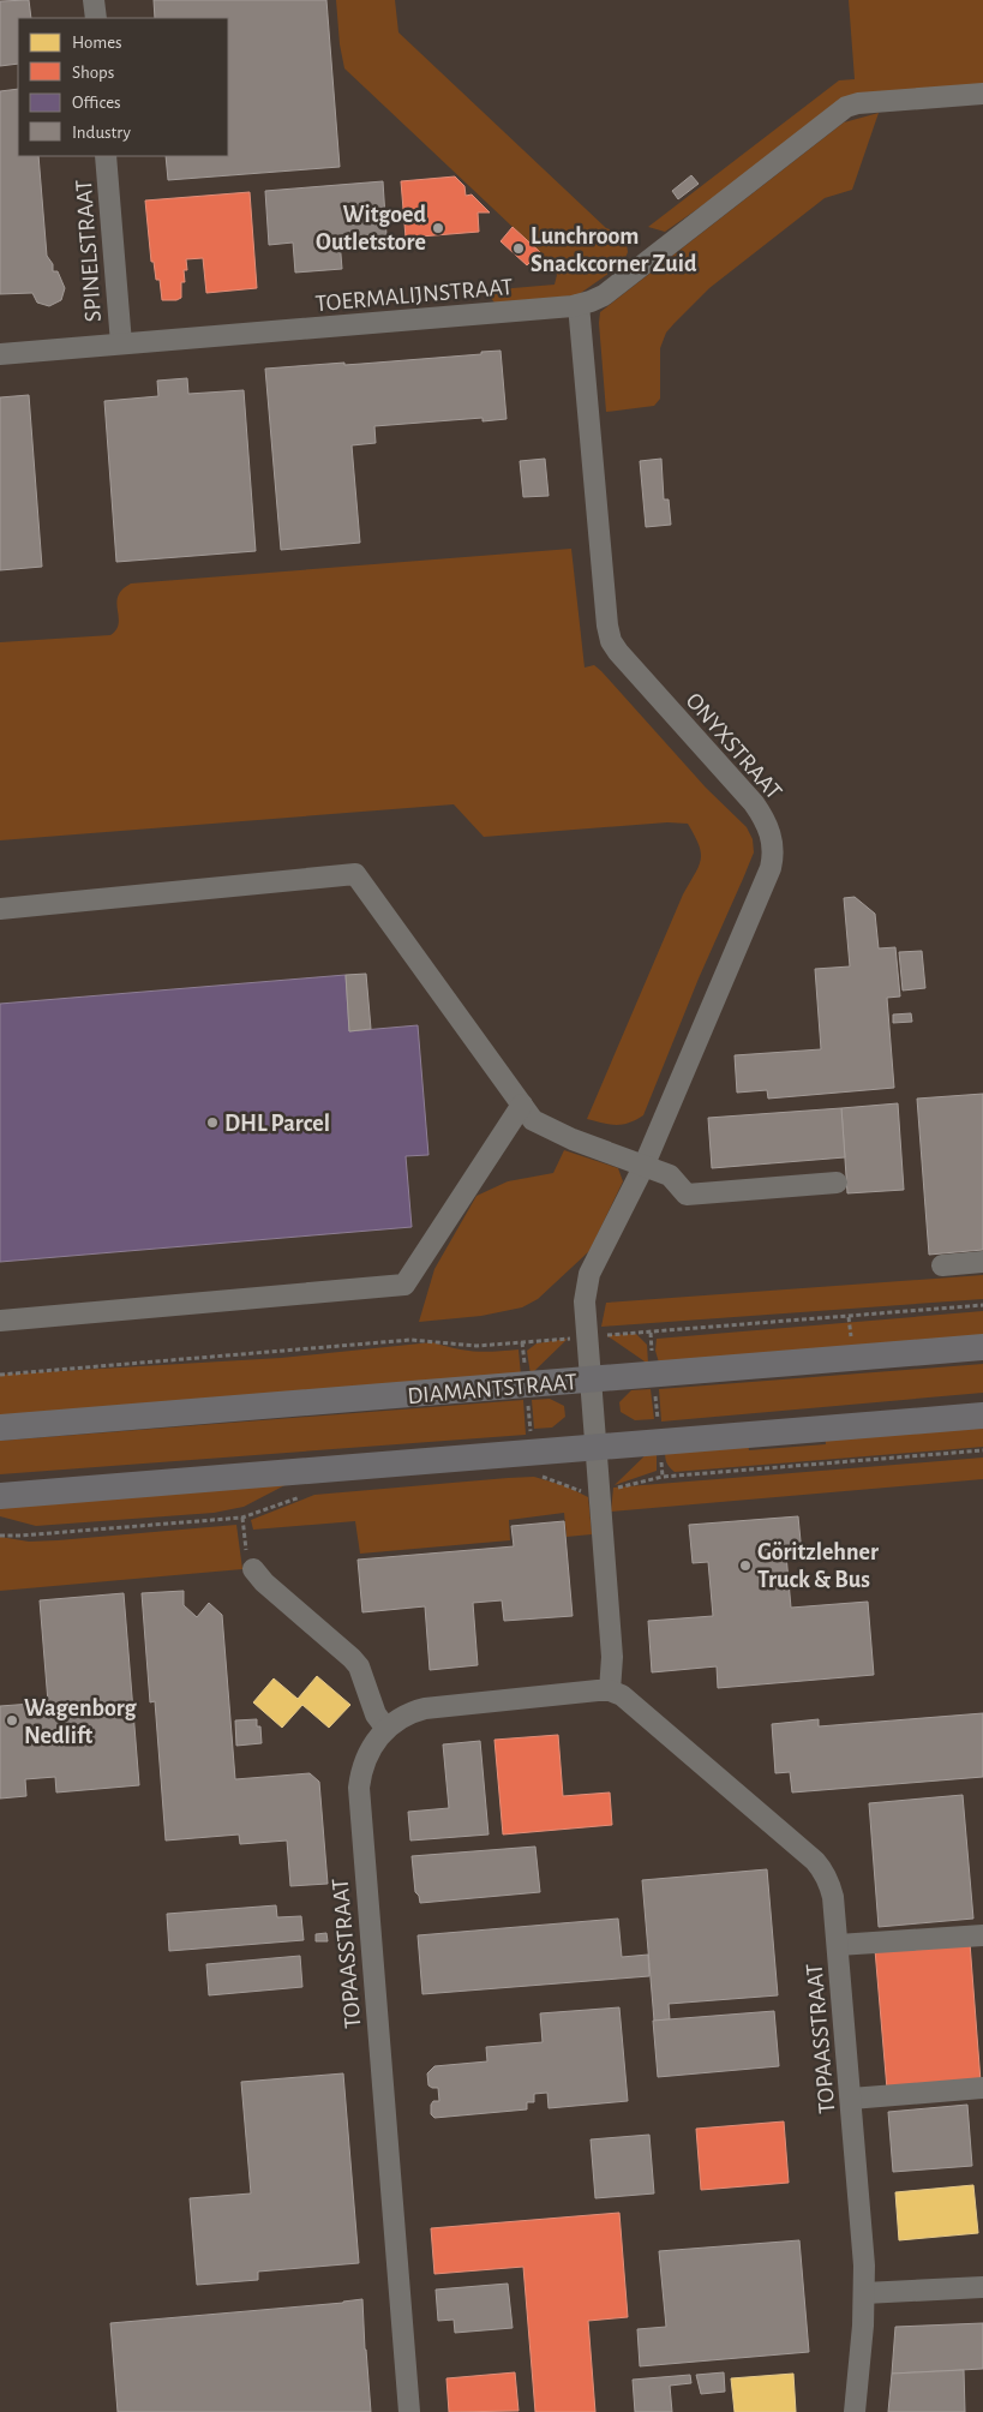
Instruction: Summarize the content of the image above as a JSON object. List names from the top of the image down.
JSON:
{
  "streets": {
    "main road": ["DIAMANTSTRAAT"],
    "street": [
      "SPINELSTRAAT",
      "TOERMALIJNSTRAAT",
      "ONYXSTRAAT",
      "TOPAASSTRAAT"
    ]
  },
  "crossings": [
    ["SPINELSTRAAT", "TOERMALIJNSTRAAT"],
    ["TOERMALIJNSTRAAT", "ONYXSTRAAT"],
    ["ONYXSTRAAT", "DIAMANTSTRAAT"]
  ],
  "places": [
    "Witgoed Outletstore",
    "Lunchroom Snackcorner Zuid",
    "DHL Parcel",
    "Göritzlehner Truck & Bus",
    "Wagenborg Nedlift"
  ],
  "legend": [
    "Homes",
    "Shops",
    "Offices",
    "Industry"
  ]
}
